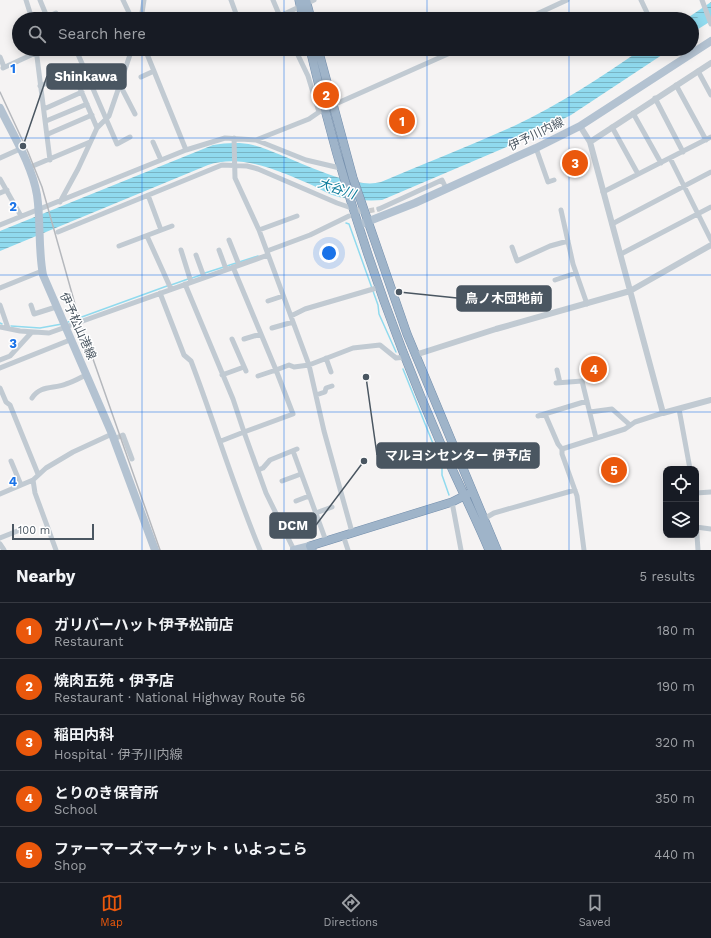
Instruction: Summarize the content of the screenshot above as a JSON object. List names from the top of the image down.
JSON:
{
  "streets": {
    "main road": ["伊予川内線", "伊予松山港線"]
  },
  "water": ["大谷川"],
  "places": [
    "Shinkawa",
    "鳥ノ木団地前",
    "マルヨシセンター 伊予店",
    "DCM"
  ],
  "scale_bar": "100 m",
  "page": {
    "search": "Search here",
    "pins": [
      "2",
      "1",
      "3",
      "4",
      "5"
    ],
    "scale": "100 m",
    "heading": ["Nearby", "5 results"],
    "list": [
      {
        "mark": "1",
        "name": "ガリバーハット伊予松前店",
        "note": "Restaurant",
        "value": "180 m"
      },
      {
        "mark": "2",
        "name": "焼肉五苑・伊予店",
        "note": "Restaurant · National Highway Route 56",
        "value": "190 m"
      },
      {
        "mark": "3",
        "name": "稲田内科",
        "note": "Hospital · 伊予川内線",
        "value": "320 m"
      },
      {
        "mark": "4",
        "name": "とりのき保育所",
        "note": "School",
        "value": "350 m"
      },
      {
        "mark": "5",
        "name": "ファーマーズマーケット・いよっこら",
        "note": "Shop",
        "value": "440 m"
      }
    ],
    "nav": ["Map", "Directions", "Saved"]
  },
  "grid": {
    "rows": [
      "1",
      "2",
      "3",
      "4"
    ]
  }
}
